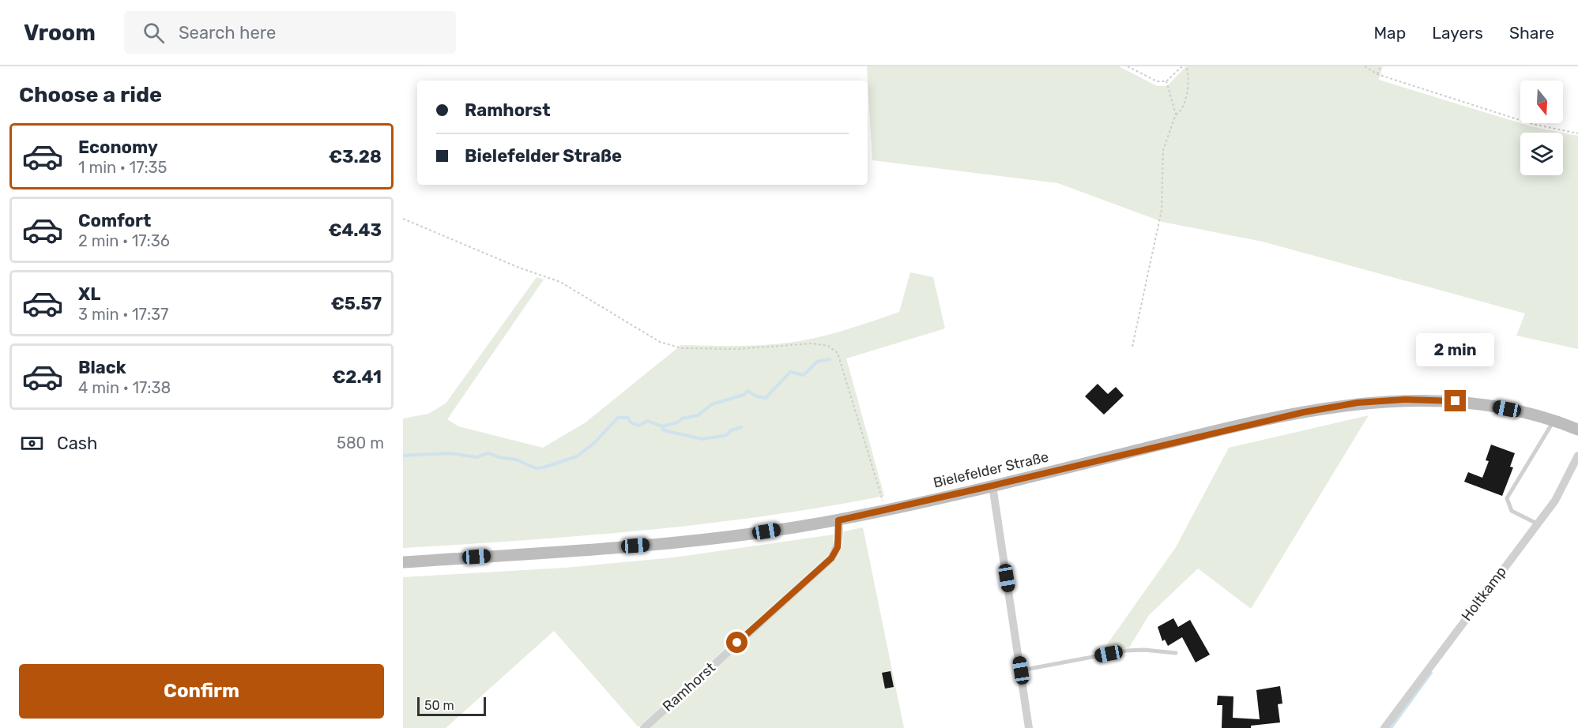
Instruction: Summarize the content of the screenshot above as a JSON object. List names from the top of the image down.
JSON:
{
  "streets": {
    "main road": ["Bielefelder Straße"],
    "street": ["Holtkamp", "Ramhorst"]
  },
  "crossings": [
    ["Bielefelder Straße", "Ramhorst"]
  ],
  "scale_bar": "50 m",
  "north": "bottom",
  "page": {
    "header": "Vroom",
    "search": "Search here",
    "nav": ["Map", "Layers", "Share"],
    "heading": "Choose a ride",
    "banner": ["Ramhorst", "Bielefelder Straße"],
    "list": [
      {
        "name": "Economy",
        "note": "1 min · 17:35",
        "value": "€3.28"
      },
      {
        "name": "Comfort",
        "note": "2 min · 17:36",
        "value": "€4.43"
      },
      {
        "name": "XL",
        "note": "3 min · 17:37",
        "value": "€5.57"
      },
      {
        "name": "Black",
        "note": "4 min · 17:38",
        "value": "€2.41"
      }
    ],
    "bubble": "2 min",
    "pay": ["Cash", "580 m"],
    "buttons": "Confirm",
    "scale": "50 m"
  }
}
